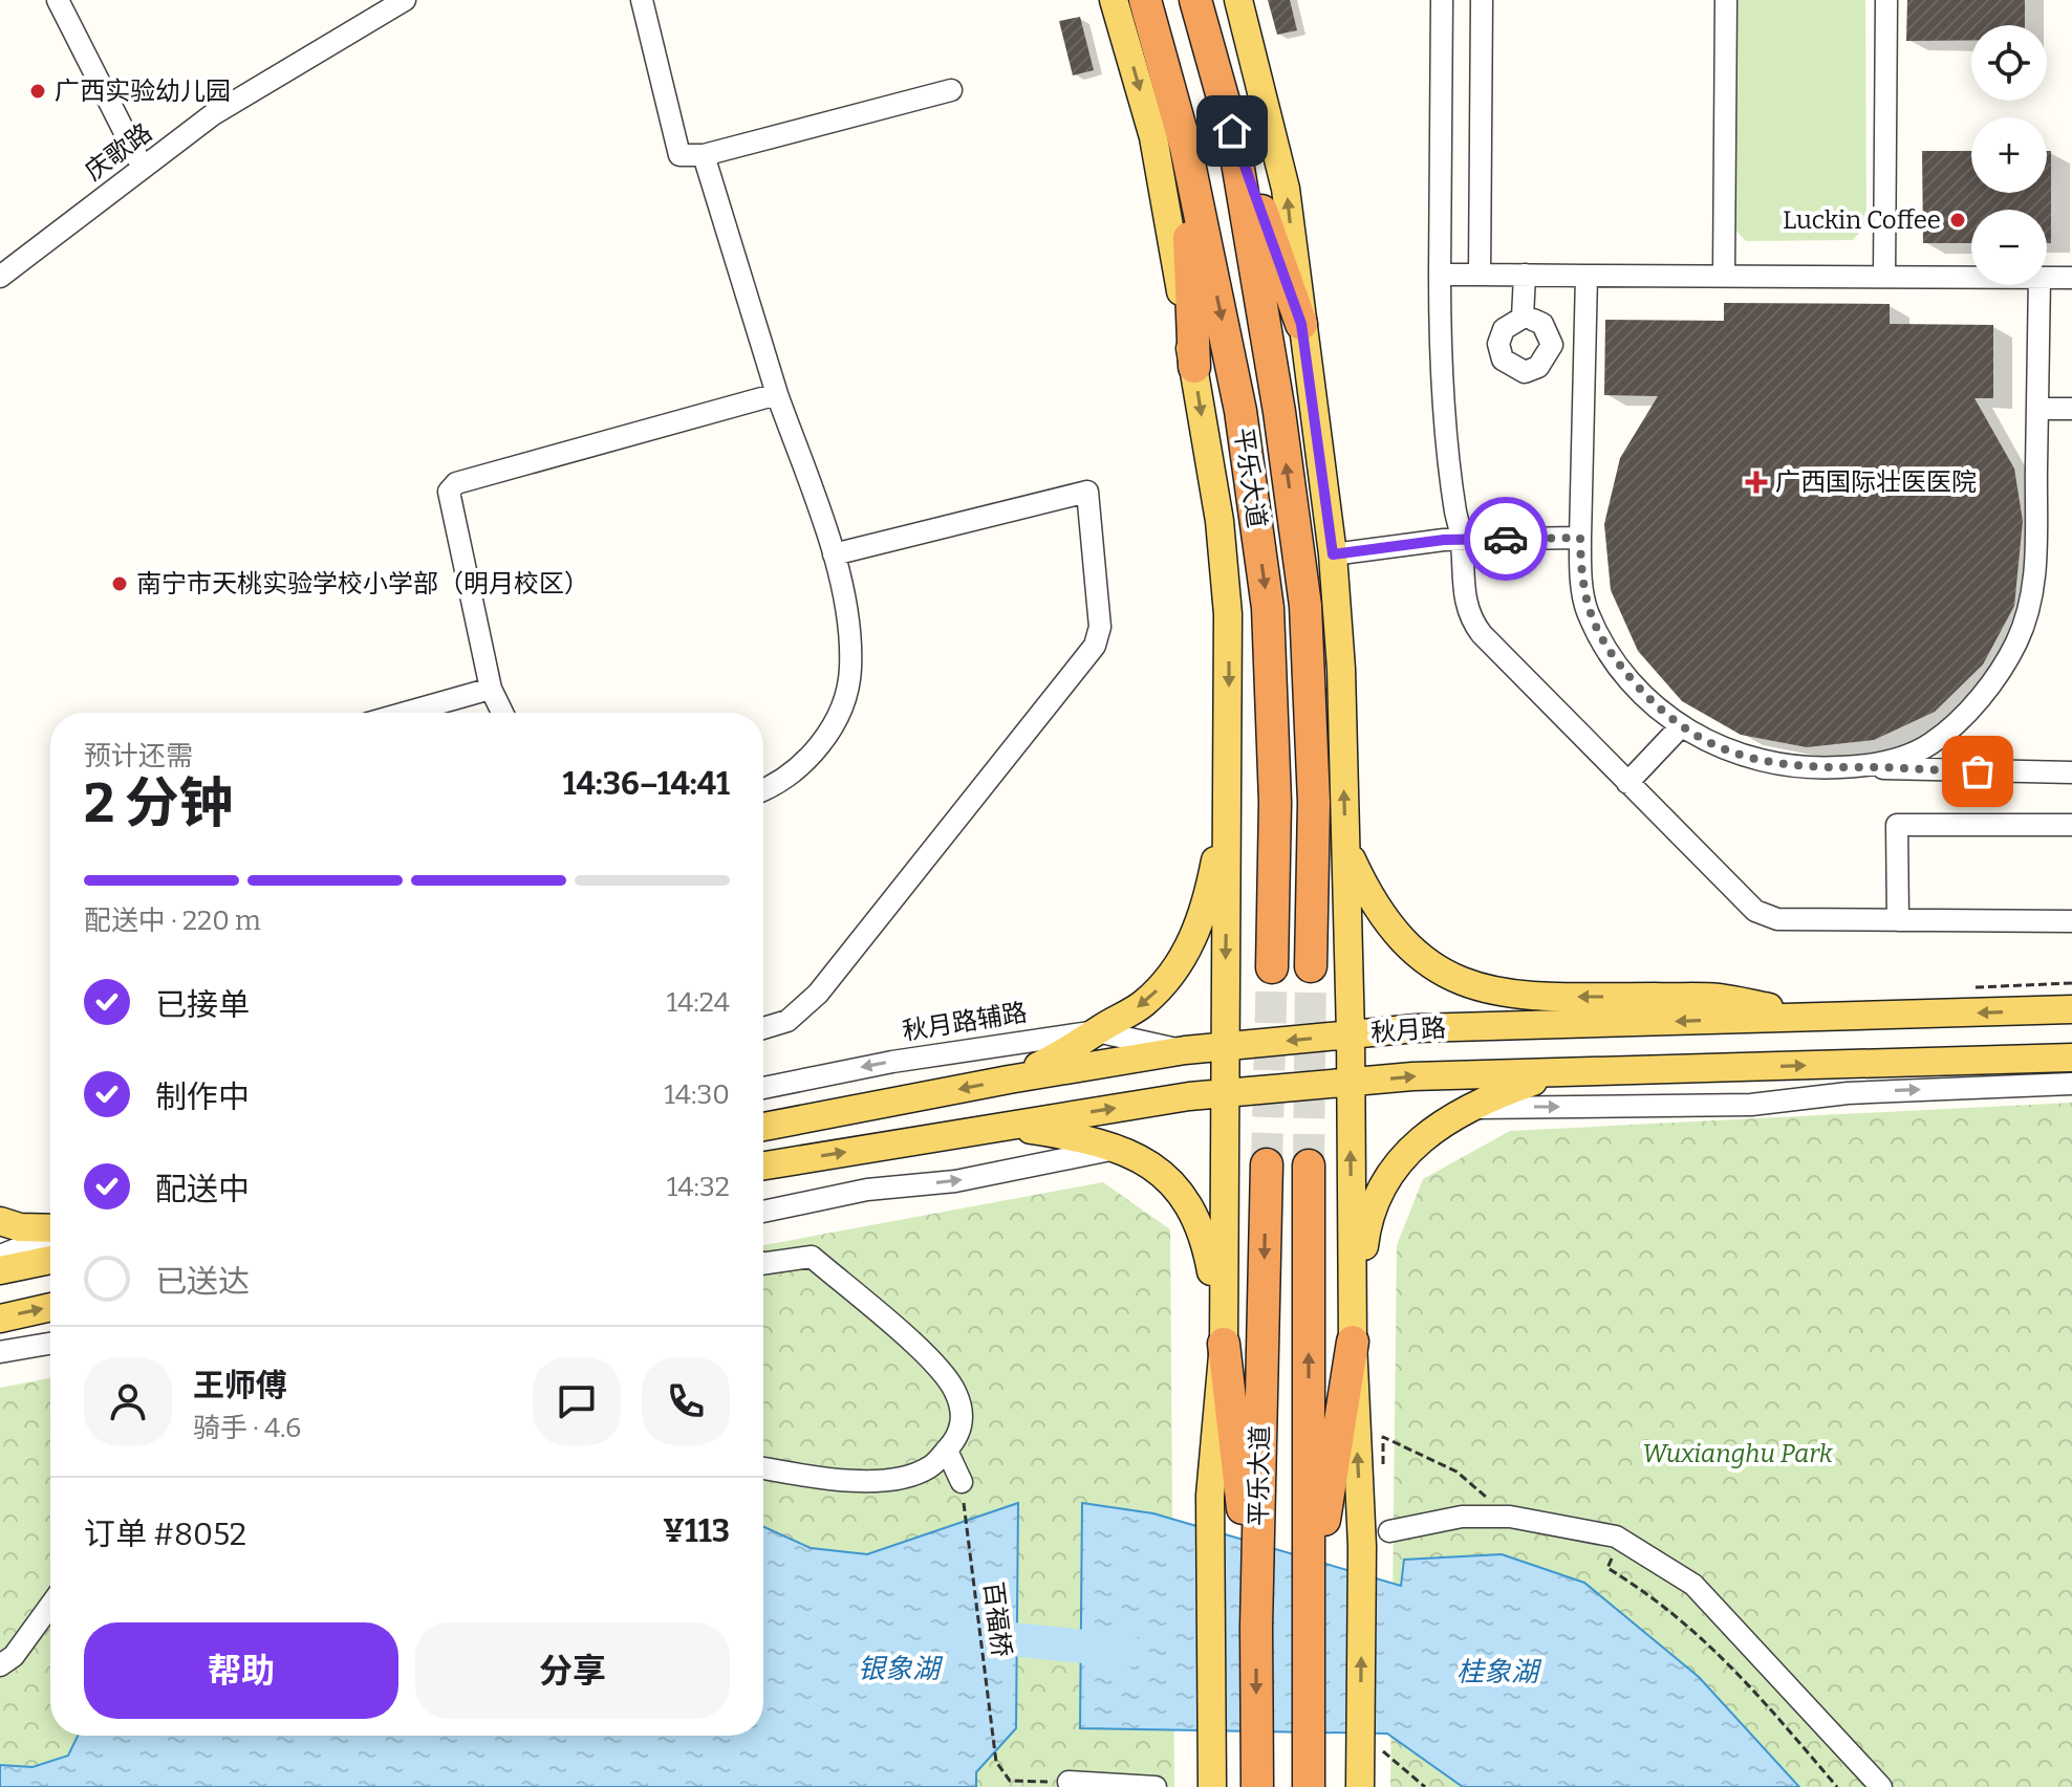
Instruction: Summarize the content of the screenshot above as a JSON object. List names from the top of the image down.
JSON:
{
  "streets": {
    "highway": ["平乐大道"],
    "main road": ["秋月路"],
    "street": ["庆歌路", "秋月路辅路"],
    "path": ["百福桥"]
  },
  "crossings": [
    ["秋月路辅路", "秋月路"]
  ],
  "water": ["银象湖", "桂象湖"],
  "parks": ["Wuxianghu Park"],
  "places": {
    "other": ["广西实验幼儿园", "Luckin Coffee", "南宁市天桃实验学校小学部（明月校区）"],
    "health": ["广西国际壮医医院"]
  },
  "page": {
    "map_buttons": ["+", "−"],
    "heading": ["2 分钟", "预计还需", "14:36–14:41"],
    "panel": [
      "王师傅",
      "骑手 · 4.6",
      "订单 #8052",
      "¥113"
    ],
    "bar": "配送中 · 220 m",
    "list": [
      ["已接单", "14:24"],
      ["制作中", "14:30"],
      ["配送中", "14:32"],
      "已送达"
    ],
    "buttons": ["帮助", "分享"]
  }
}
